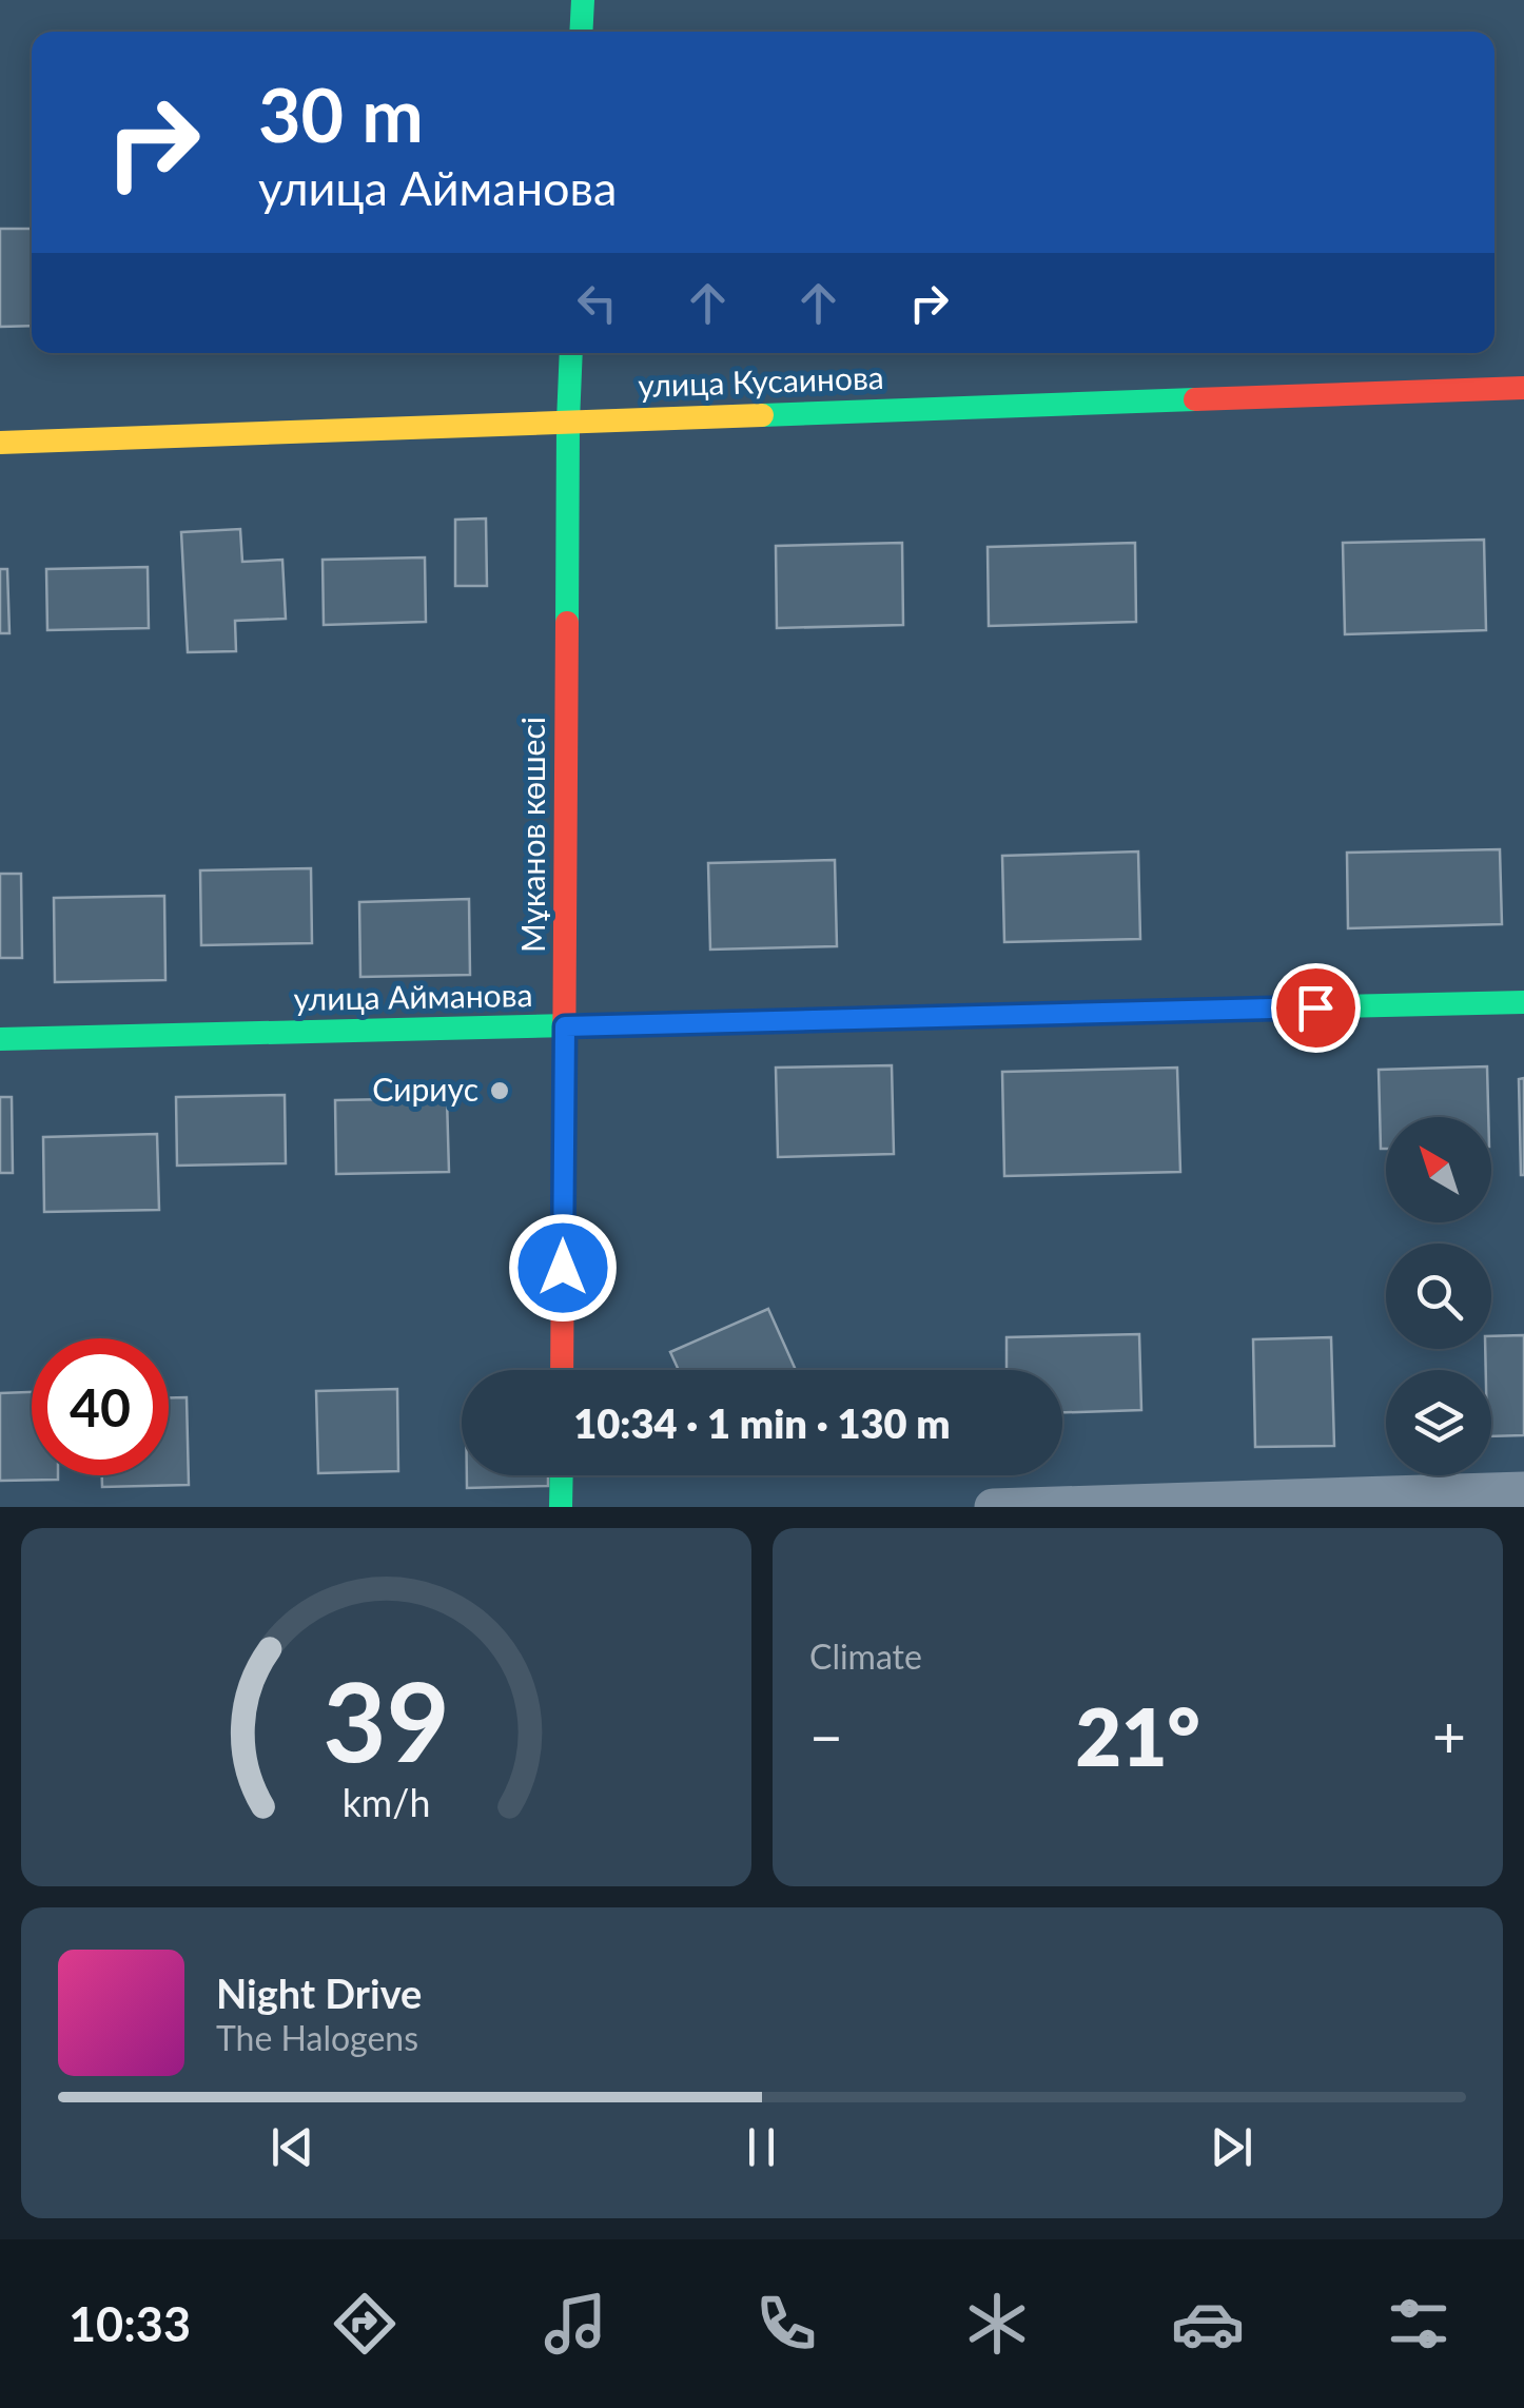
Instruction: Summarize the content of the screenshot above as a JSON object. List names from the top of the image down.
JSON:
{
  "streets": {
    "street": ["улица Кусаинова", "Мұканов көшесі", "улица Айманова"]
  },
  "crossings": [
    ["улица Кусаинова", "Мұканов көшесі"],
    ["Мұканов көшесі", "улица Айманова"]
  ],
  "places": ["Сириус"],
  "north": "top left",
  "page": {
    "turn": ["30 m", "улица Айманова"],
    "limit": "40",
    "trip": "10:34 · 1 min · 130 m",
    "tile": "Climate",
    "heat": ["−", "21°", "+"],
    "song": ["Night Drive", "The Halogens"],
    "tabs": "10:33",
    "gauge": ["39", "km/h"]
  }
}
